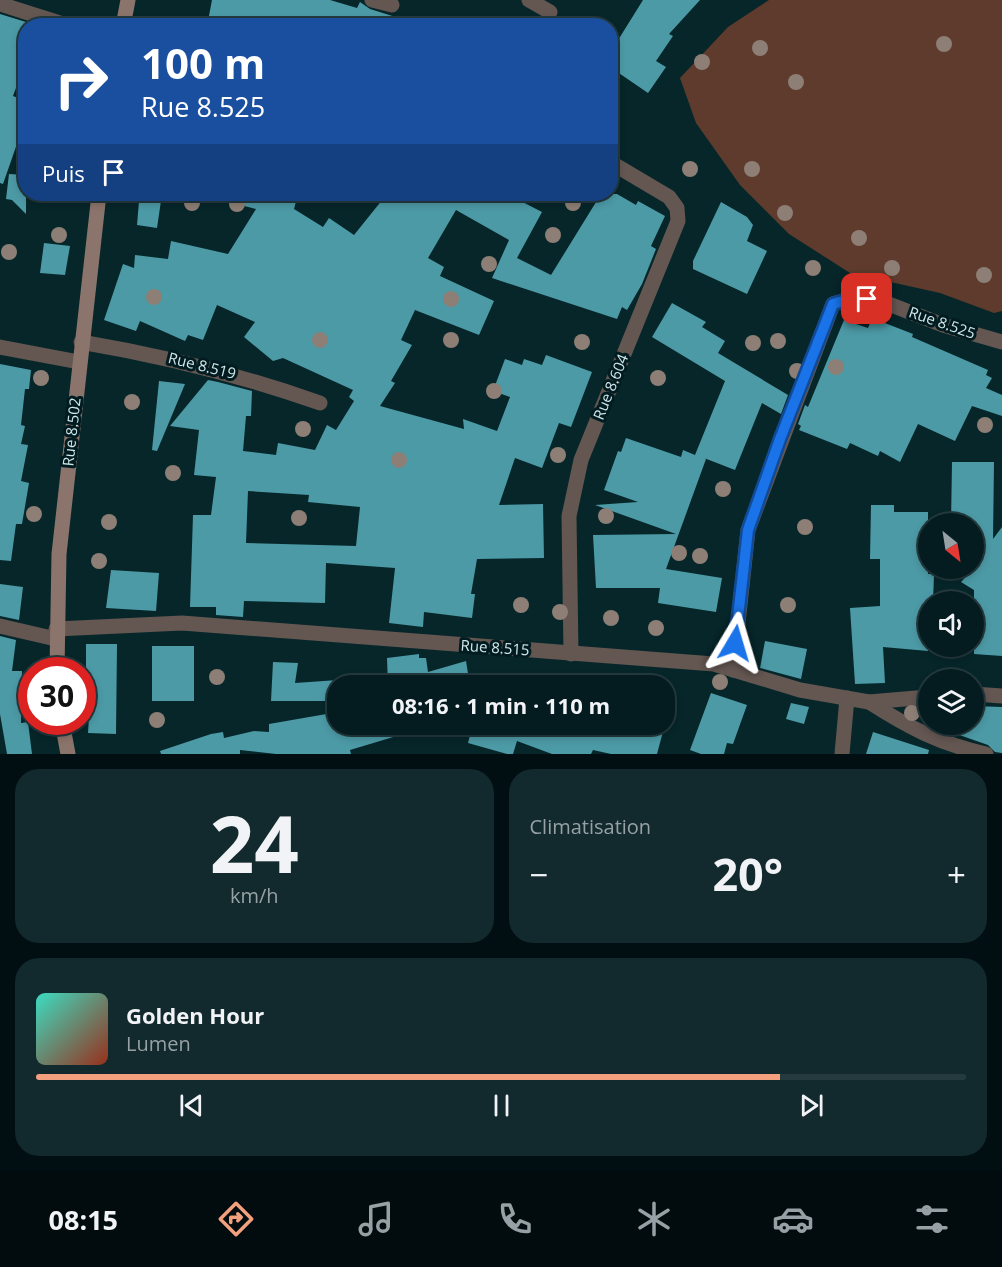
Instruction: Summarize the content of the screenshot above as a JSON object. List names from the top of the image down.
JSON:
{
  "streets": {
    "main road": ["Rue 8.502"],
    "street": [
      "Rue 8.525",
      "Rue 8.519",
      "Rue 8.604",
      "Rue 8.515"
    ]
  },
  "crossings": [
    ["Rue 8.525", "Rue 8.515"],
    ["Rue 8.519", "Rue 8.502"],
    ["Rue 8.604", "Rue 8.515"],
    ["Rue 8.502", "Rue 8.515"]
  ],
  "north": "bottom right",
  "page": {
    "turn": ["100 m", "Rue 8.525"],
    "then": "Puis",
    "limit": "30",
    "trip": "08:16 · 1 min · 110 m",
    "tile": [
      ["24", "km/h"],
      "Climatisation"
    ],
    "heat": ["−", "20°", "+"],
    "song": ["Golden Hour", "Lumen"],
    "tabs": "08:15"
  }
}
